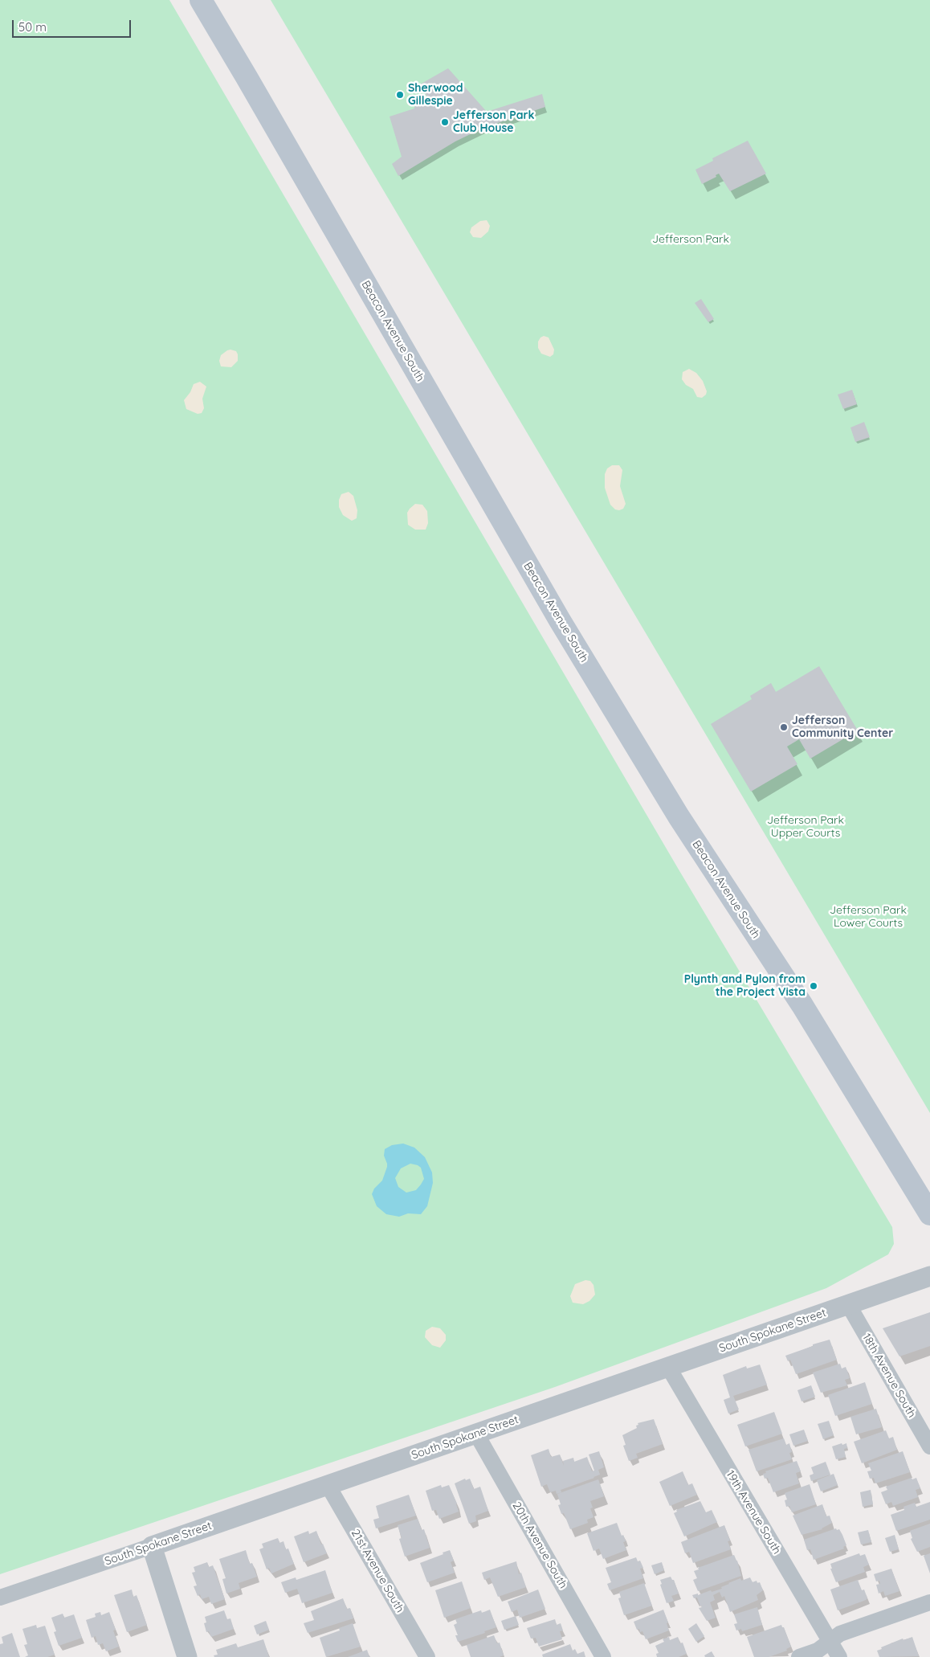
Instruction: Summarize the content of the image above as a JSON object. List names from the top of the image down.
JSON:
{
  "streets": {
    "main road": ["Beacon Avenue South"],
    "street": [
      "South Spokane Street",
      "18th Avenue South",
      "19th Avenue South",
      "20th Avenue South",
      "21st Avenue South"
    ]
  },
  "crossings": [
    ["South Spokane Street", "18th Avenue South"],
    ["South Spokane Street", "19th Avenue South"],
    ["South Spokane Street", "20th Avenue South"],
    ["South Spokane Street", "21st Avenue South"]
  ],
  "parks": ["Jefferson Park", "Jefferson Park Upper Courts", "Jefferson Park Lower Courts"],
  "places": [
    "Sherwood Gillespie",
    "Jefferson Park Club House",
    "Jefferson Community Center",
    "Plynth and Pylon from the Project Vista"
  ],
  "scale_bar": "50 m"
}
